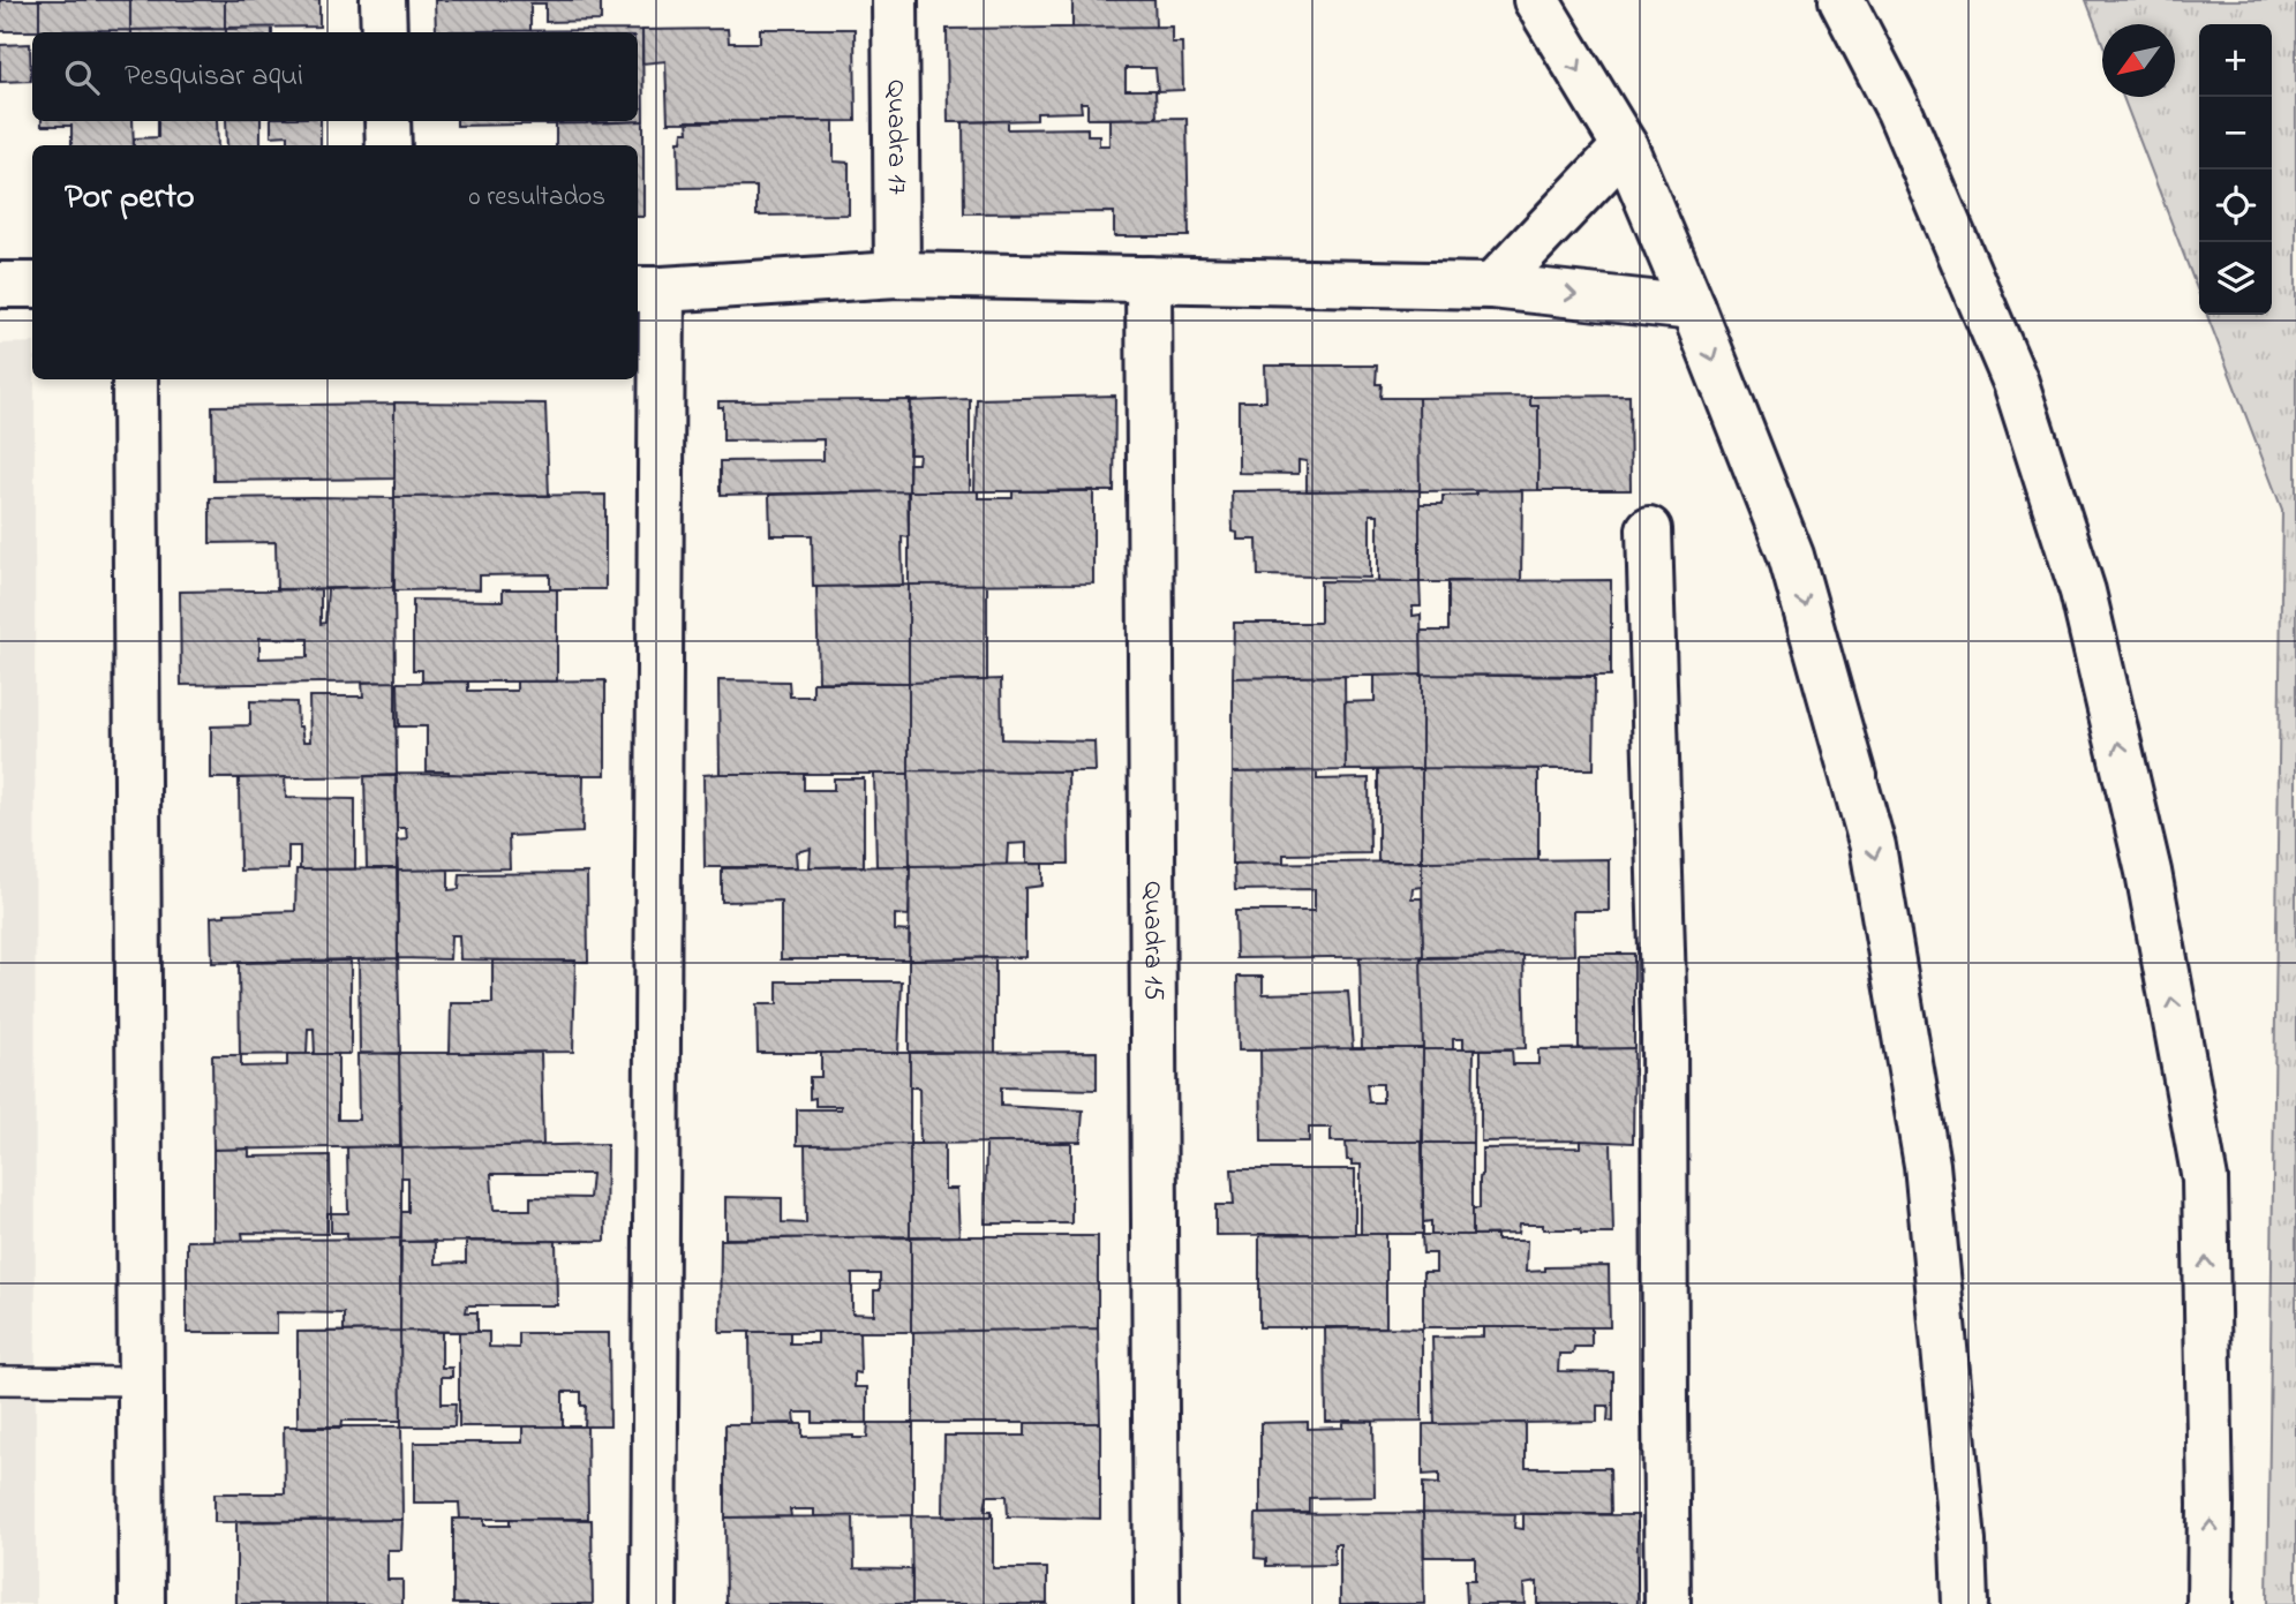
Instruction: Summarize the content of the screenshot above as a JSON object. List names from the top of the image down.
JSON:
{
  "streets": {
    "main road": ["Quadra 17", "Quadra 15"]
  },
  "north": "bottom left",
  "page": {
    "map_buttons": ["+", "−"],
    "search": "Pesquisar aqui",
    "heading": ["Por perto", "0 resultados"]
  }
}
